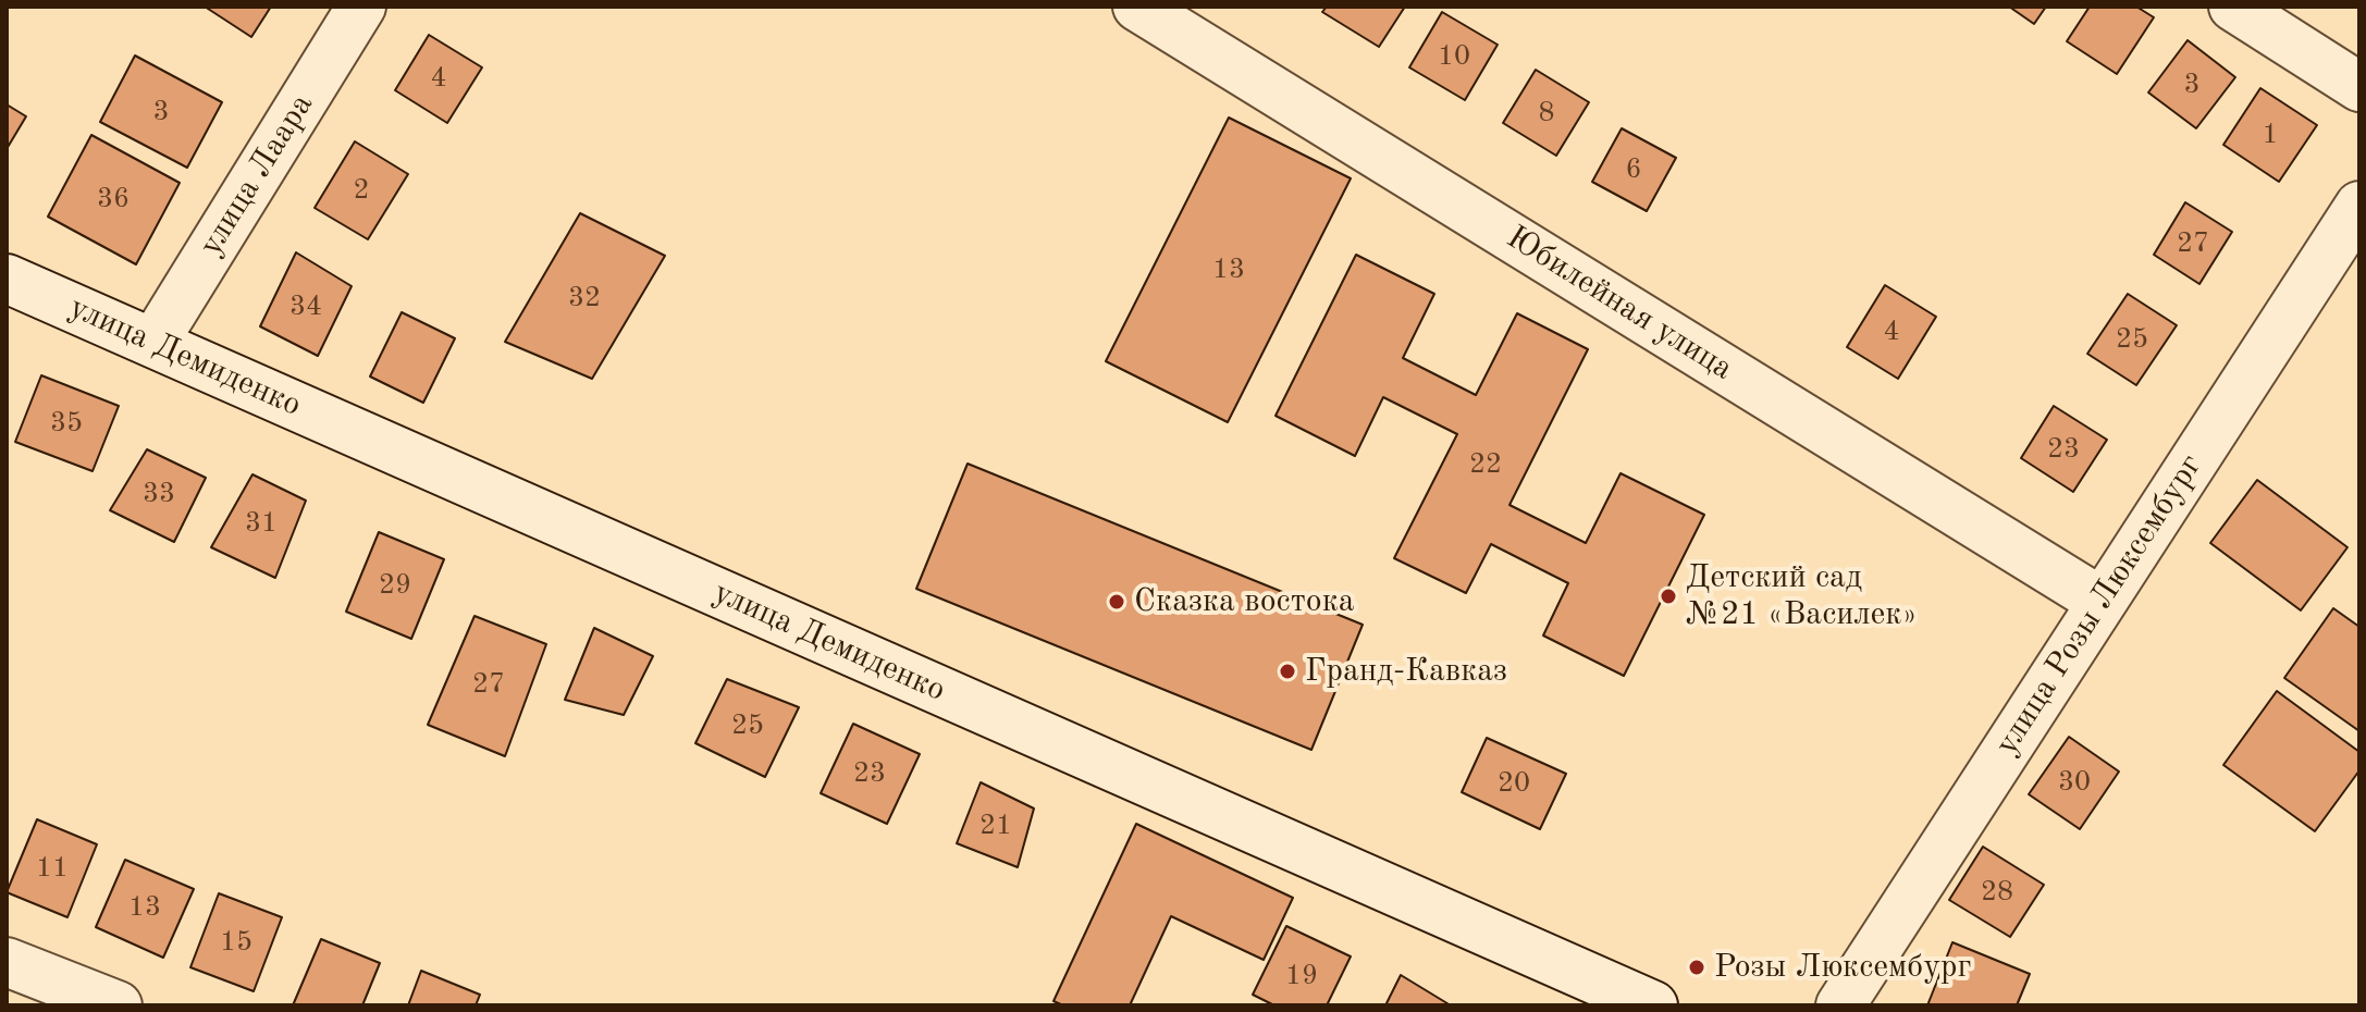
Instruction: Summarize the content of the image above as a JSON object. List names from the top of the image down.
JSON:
{
  "streets": {
    "street": [
      "улица Лаара",
      "Юбилейная улица",
      "улица Демиденко",
      "улица Розы Люксембург"
    ]
  },
  "crossings": [
    ["улица Лаара", "улица Демиденко"],
    ["Юбилейная улица", "улица Розы Люксембург"]
  ],
  "places": [
    "Детский сад №21 «Василек»",
    "Сказка востока",
    "Гранд-Кавказ",
    "Розы Люксембург"
  ],
  "house_numbers": [
    "10",
    "4",
    "3",
    "3",
    "8",
    "1",
    "6",
    "2",
    "36",
    "27",
    "13",
    "32",
    "34",
    "4",
    "25",
    "35",
    "23",
    "22",
    "33",
    "31",
    "29",
    "27",
    "25",
    "23",
    "30",
    "20",
    "21",
    "11",
    "28",
    "13",
    "15",
    "19"
  ]
}
